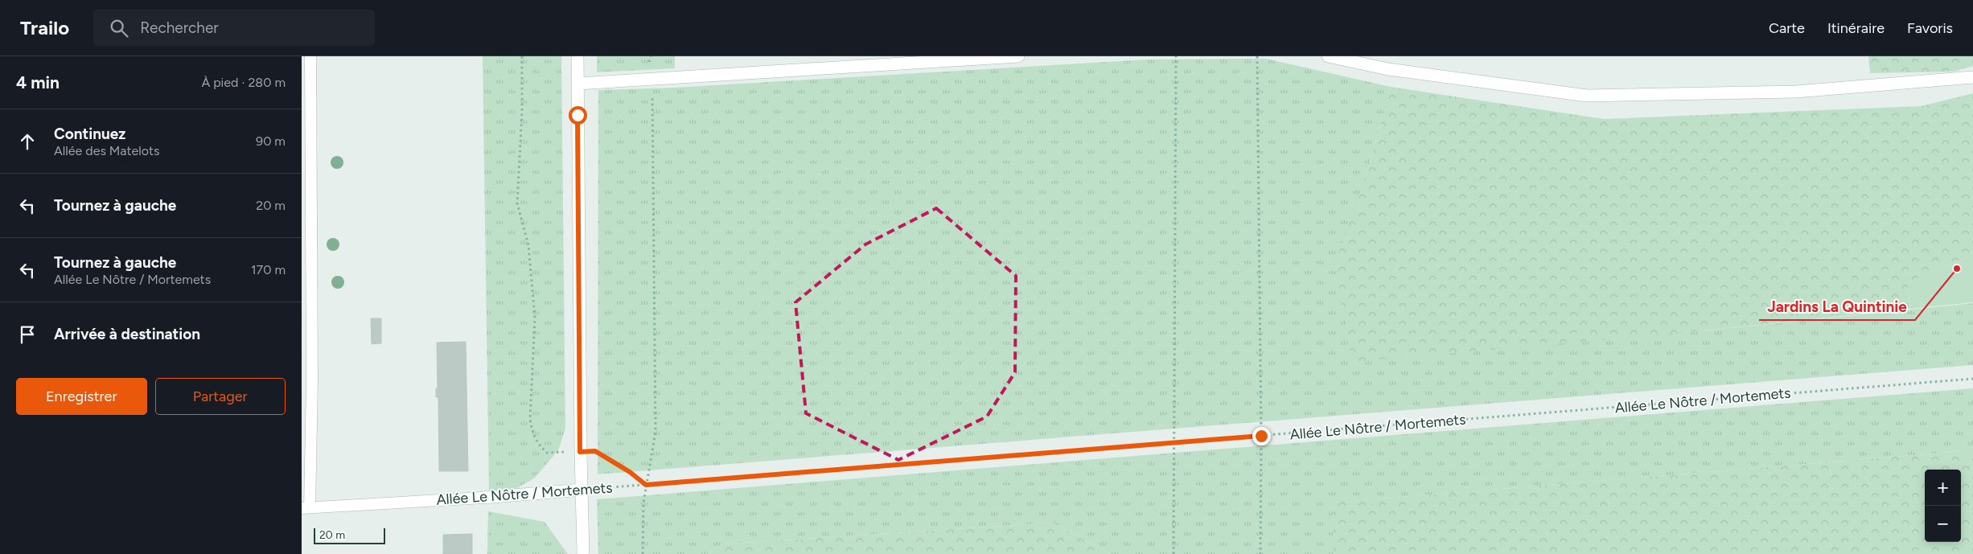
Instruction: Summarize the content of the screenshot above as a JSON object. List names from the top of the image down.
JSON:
{
  "streets": {
    "street": ["Allée Le Nôtre / Mortemets"]
  },
  "places": ["Jardins La Quintinie"],
  "scale_bar": "20 m",
  "page": {
    "header": "Trailo",
    "search": "Rechercher",
    "nav": ["Carte", "Itinéraire", "Favoris"],
    "heading": ["4 min", "À pied · 280 m"],
    "list": [
      ["Continuez", "Allée des Matelots", "90 m"],
      ["Tournez à gauche", "20 m"],
      ["Tournez à gauche", "Allée Le Nôtre / Mortemets", "170 m"],
      "Arrivée à destination"
    ],
    "buttons": ["Enregistrer", "Partager"],
    "map_buttons": ["+", "−"],
    "scale": "20 m"
  }
}
